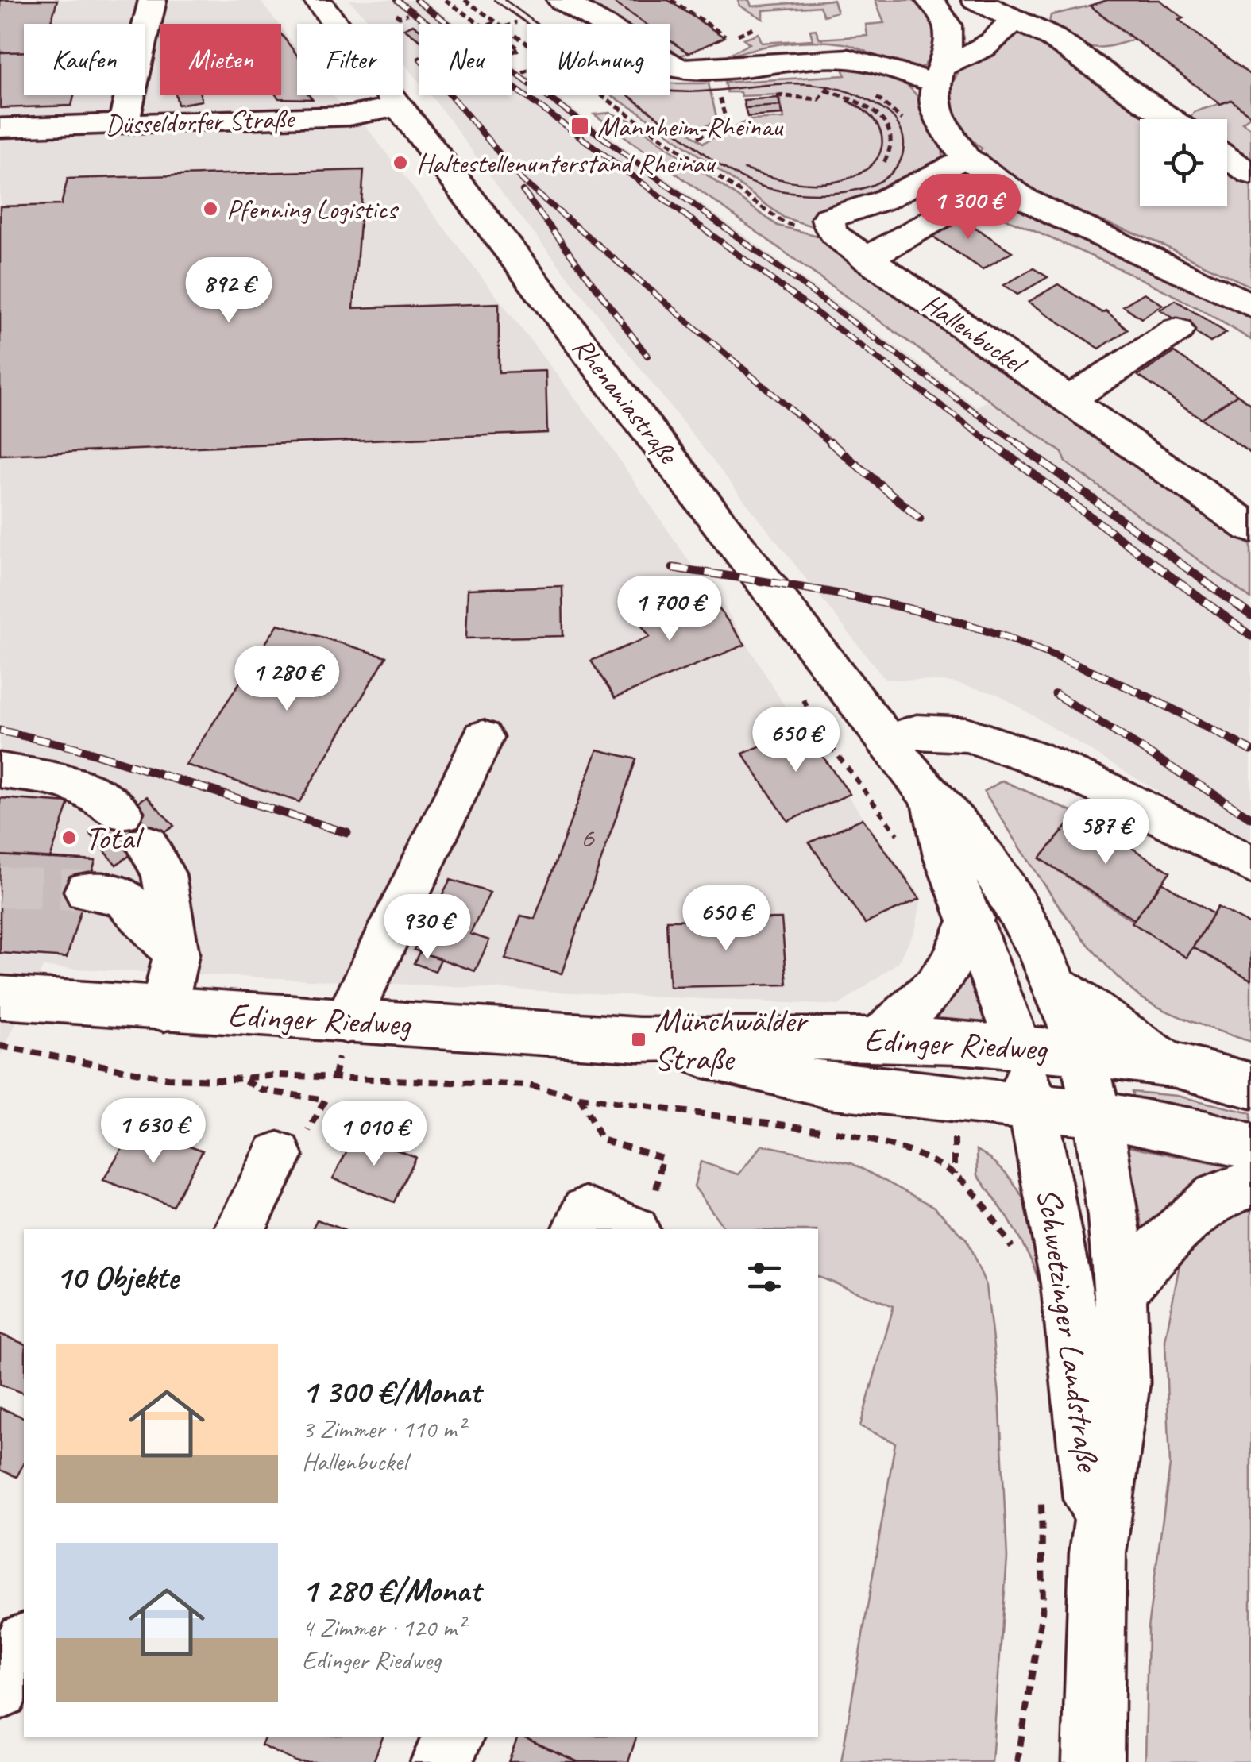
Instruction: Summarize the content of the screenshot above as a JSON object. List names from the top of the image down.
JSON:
{
  "streets": {
    "main road": [
      "Düsseldorfer Straße",
      "Hallenbuckel",
      "Rhenaniastraße",
      "Edinger Riedweg",
      "Schwetzinger Landstraße"
    ]
  },
  "crossings": [
    ["Düsseldorfer Straße", "Rhenaniastraße"],
    ["Rhenaniastraße", "Edinger Riedweg"],
    ["Rhenaniastraße", "Schwetzinger Landstraße"],
    ["Edinger Riedweg", "Schwetzinger Landstraße"]
  ],
  "places": {
    "transit": ["Mannheim-Rheinau", "Münchwälder Straße"],
    "other": ["Haltestellenunterstand Rheinau", "Pfenning Logistics", "Total"]
  },
  "house_numbers": ["6"],
  "page": {
    "chip": [
      "Kaufen",
      "Mieten",
      "Filter",
      "Neu",
      "Wohnung"
    ],
    "price": [
      "1 300 €",
      "892 €",
      "1 700 €",
      "1 280 €",
      "650 €",
      "587 €",
      "650 €",
      "930 €",
      "1 630 €",
      "1 010 €"
    ],
    "heading": "10 Objekte",
    "list": [
      {
        "name": "1 300 €/Monat",
        "note": "3 Zimmer · 110 m² · Hallenbuckel"
      },
      {
        "name": "1 280 €/Monat",
        "note": "4 Zimmer · 120 m² · Edinger Riedweg"
      }
    ]
  }
}
